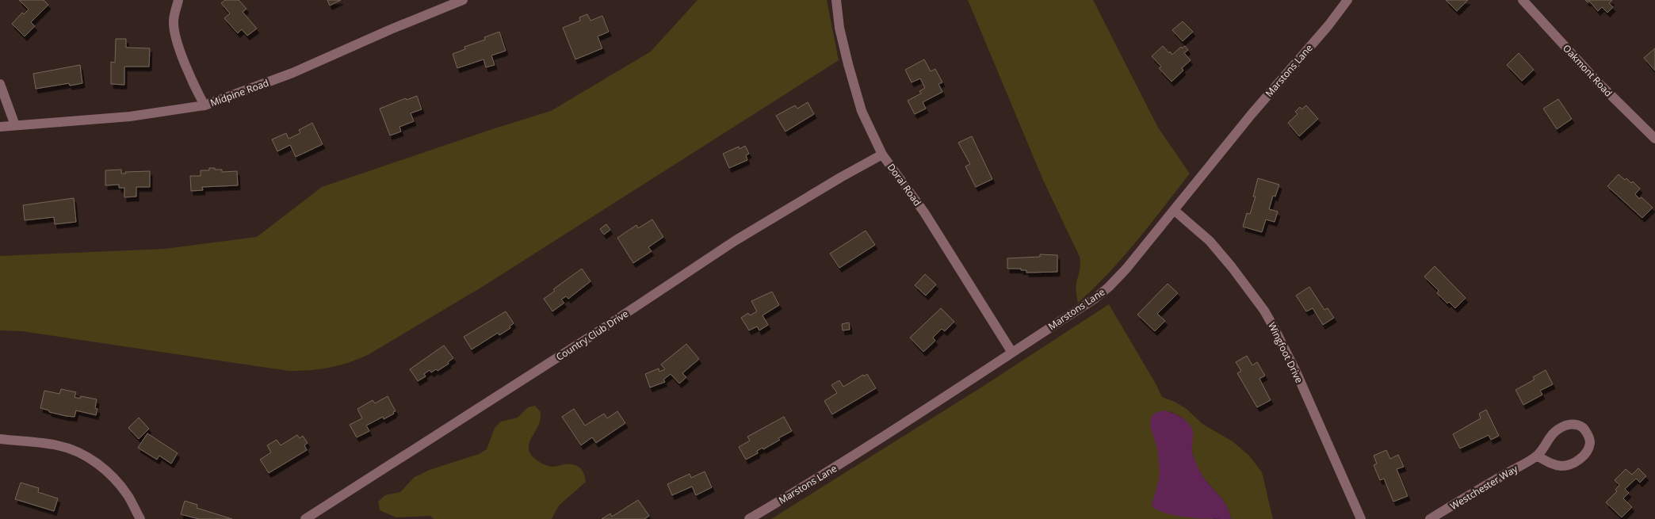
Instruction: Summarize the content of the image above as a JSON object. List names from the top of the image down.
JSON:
{
  "streets": {
    "street": [
      "Marstons Lane",
      "Oakmont Road",
      "Midpine Road",
      "Doral Road",
      "Country Club Drive",
      "Wingfoot Drive",
      "Westchester Way"
    ]
  },
  "crossings": [
    ["Marstons Lane", "Doral Road"],
    ["Marstons Lane", "Wingfoot Drive"],
    ["Doral Road", "Country Club Drive"]
  ]
}
